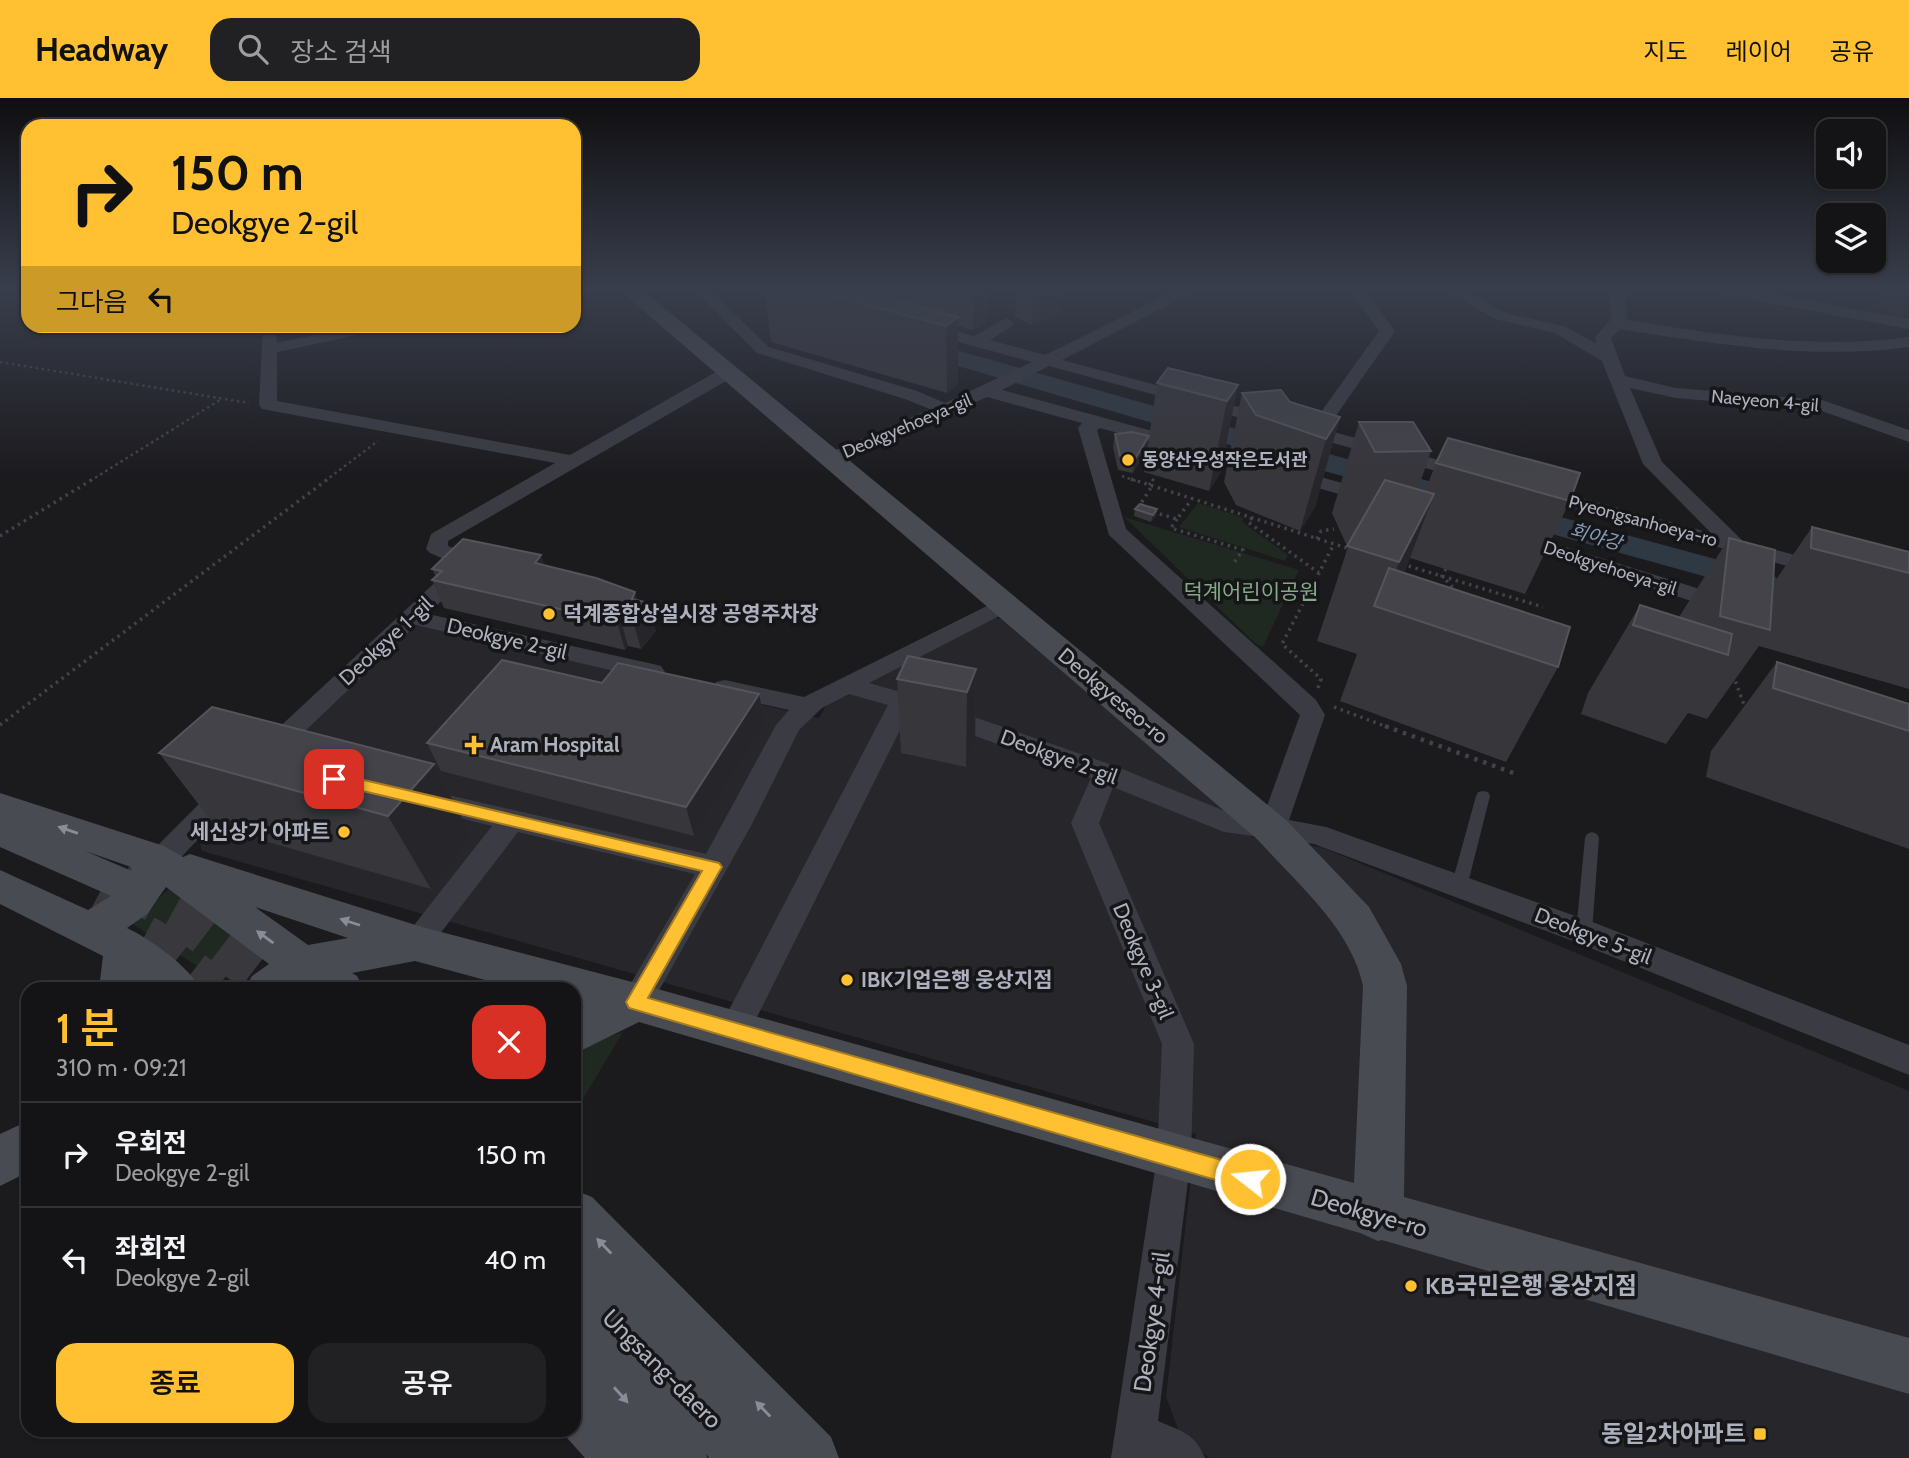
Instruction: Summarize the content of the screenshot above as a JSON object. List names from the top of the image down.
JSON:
{
  "streets": {
    "street": [
      "Naeyeon 4-gil",
      "Deokgyehoeya-gil",
      "Pyeongsanhoeya-ro",
      "Deokgye 2-gil",
      "Deokgye 1-gil",
      "Deokgyeseo-ro",
      "Deokgye 5-gil",
      "Deokgye 3-gil",
      "Deokgye-ro",
      "Deokgye 4-gil",
      "Ungsang-daero"
    ]
  },
  "crossings": [
    ["Deokgyehoeya-gil", "Pyeongsanhoeya-ro"],
    ["Deokgyehoeya-gil", "Deokgyeseo-ro"],
    ["Deokgye 2-gil", "Deokgye 1-gil"],
    ["Deokgye 2-gil", "Deokgyeseo-ro"],
    ["Deokgye 2-gil", "Deokgye 5-gil"],
    ["Deokgye 2-gil", "Deokgye 3-gil"],
    ["Deokgye 1-gil", "Deokgyeseo-ro"],
    ["Deokgyeseo-ro", "Deokgye 5-gil"],
    ["Deokgyeseo-ro", "Deokgye-ro"],
    ["Deokgye 3-gil", "Deokgye-ro"],
    ["Deokgye 3-gil", "Deokgye 4-gil"],
    ["Deokgye-ro", "Deokgye 4-gil"]
  ],
  "water": ["회야강"],
  "parks": ["덕계어린이공원"],
  "places": {
    "other": [
      "동양산우성작은도서관",
      "덕계종합상설시장 공영주차장",
      "세신상가 아파트",
      "IBK기업은행 웅상지점",
      "KB국민은행 웅상지점"
    ],
    "health": ["Aram Hospital"],
    "transit": ["동일2차아파트"]
  },
  "page": {
    "header": "Headway",
    "search": "장소 검색",
    "nav": ["지도", "레이어", "공유"],
    "turn": ["150 m", "Deokgye 2-gil"],
    "then": "그다음",
    "heading": ["1 분", "310 m · 09:21"],
    "list": [
      {
        "name": "우회전",
        "note": "Deokgye 2-gil",
        "value": "150 m"
      },
      {
        "name": "좌회전",
        "note": "Deokgye 2-gil",
        "value": "40 m"
      }
    ],
    "buttons": ["종료", "공유"]
  }
}
